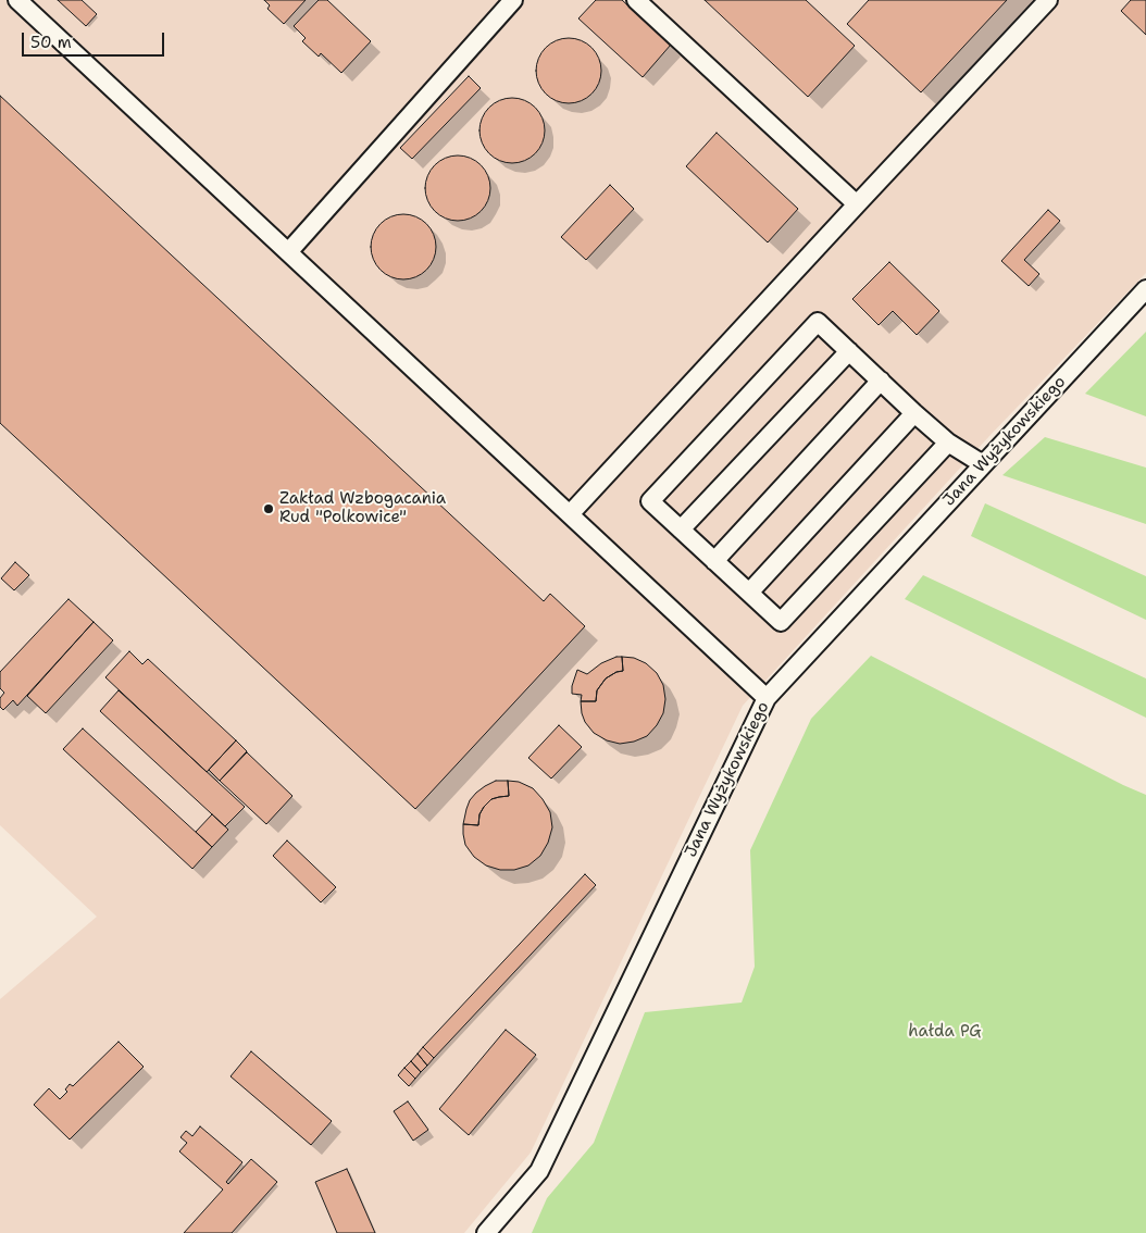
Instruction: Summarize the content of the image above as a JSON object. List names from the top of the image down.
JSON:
{
  "streets": {
    "street": ["Jana Wyżykowskiego"]
  },
  "parks": ["hałda PG"],
  "places": ["Zakład Wzbogacania Rud \"Polkowice\""],
  "scale_bar": "50 m"
}
